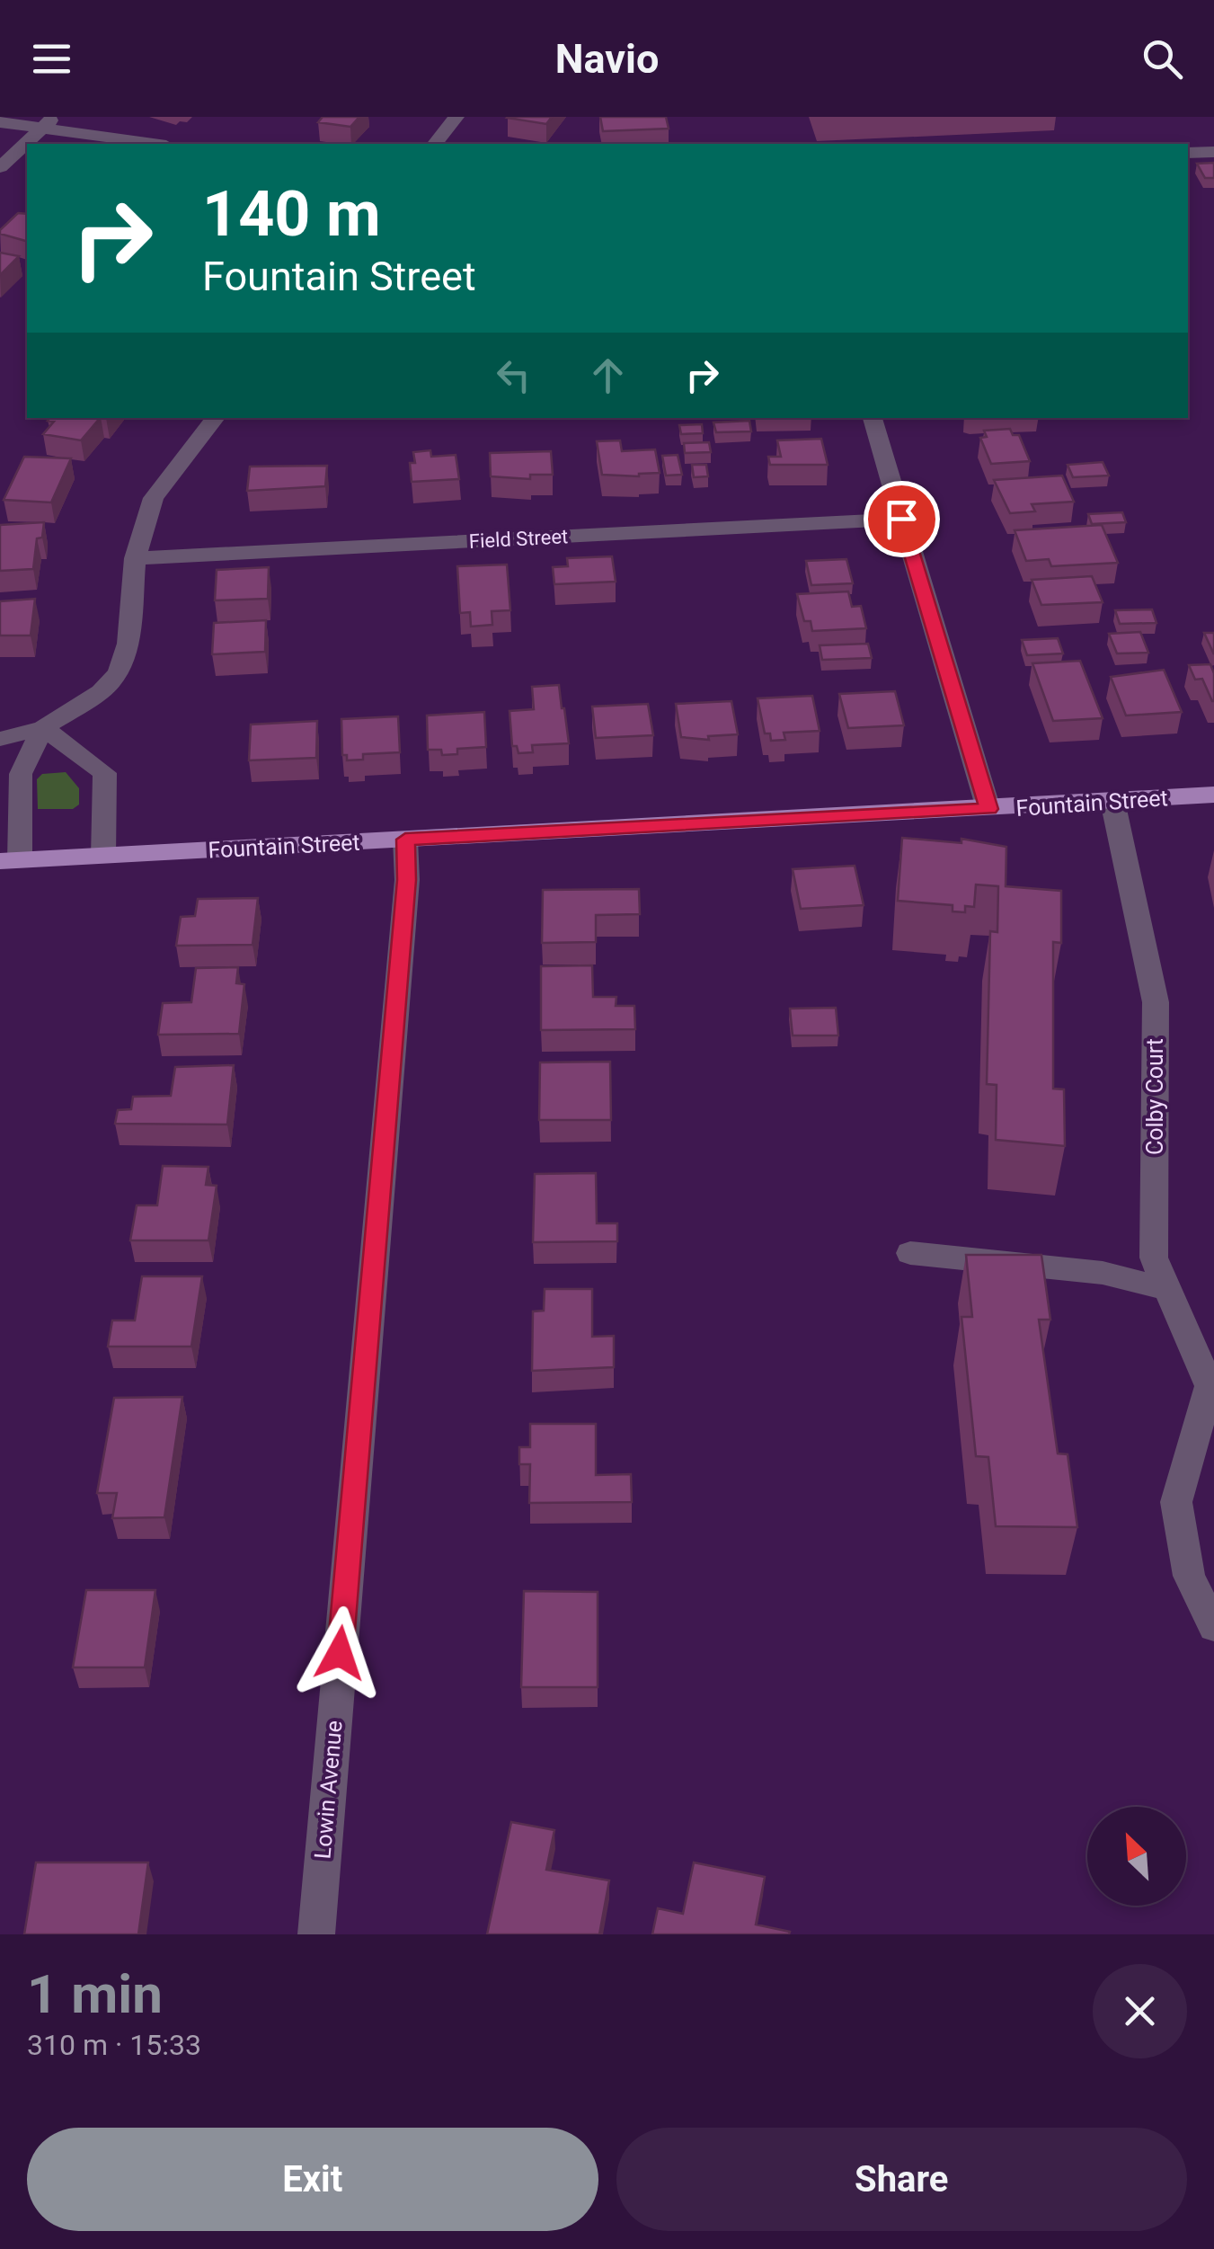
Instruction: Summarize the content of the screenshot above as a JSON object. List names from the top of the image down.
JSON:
{
  "streets": {
    "main road": ["Fountain Street"],
    "street": ["Field Street", "Colby Court", "Lowin Avenue"]
  },
  "crossings": [
    ["Fountain Street", "Colby Court"],
    ["Fountain Street", "Lowin Avenue"]
  ],
  "north": "top left",
  "page": {
    "header": "Navio",
    "turn": ["140 m", "Fountain Street"],
    "heading": ["1 min", "310 m · 15:33"],
    "buttons": ["Exit", "Share"]
  }
}
